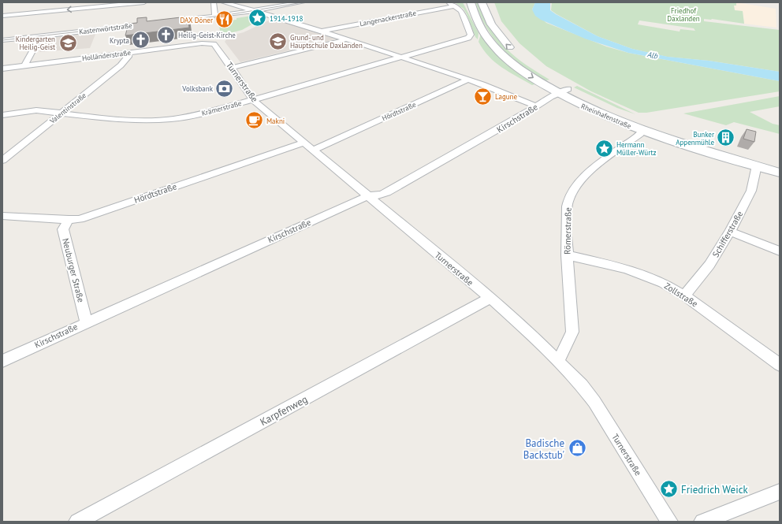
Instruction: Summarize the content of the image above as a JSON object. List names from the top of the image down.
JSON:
{
  "streets": {
    "main road": ["Rheinhafenstraße"],
    "street": [
      "Langenackerstraße",
      "Kastenwörtstraße",
      "Holländerstraße",
      "Turnerstraße",
      "Valentinstraße",
      "Krämerstraße",
      "Hördtstraße",
      "Kirschstraße",
      "Römerstraße",
      "Schifferstraße",
      "Neuburger Straße",
      "Zollstraße",
      "Karpfenweg"
    ]
  },
  "crossings": [
    ["Langenackerstraße", "Krämerstraße"],
    ["Holländerstraße", "Turnerstraße"],
    ["Holländerstraße", "Valentinstraße"],
    ["Turnerstraße", "Krämerstraße"],
    ["Turnerstraße", "Hördtstraße"],
    ["Turnerstraße", "Kirschstraße"],
    ["Turnerstraße", "Römerstraße"],
    ["Turnerstraße", "Karpfenweg"],
    ["Valentinstraße", "Krämerstraße"],
    ["Hördtstraße", "Neuburger Straße"],
    ["Rheinhafenstraße", "Kirschstraße"],
    ["Rheinhafenstraße", "Römerstraße"],
    ["Rheinhafenstraße", "Schifferstraße"],
    ["Kirschstraße", "Neuburger Straße"],
    ["Römerstraße", "Zollstraße"],
    ["Schifferstraße", "Zollstraße"]
  ],
  "water": ["Alb"],
  "parks": ["Friedhof Daxlanden"],
  "places": {
    "place": ["1914-1918", "Hermann Müller-Würtz", "Friedrich Weick"],
    "restaurant": ["DAX Döner"],
    "church": ["Heilig-Geist-Kirche", "Krypta"],
    "school or university": ["Grund- und Hauptschule Daxlanden", "Kindergarten Heilig-Geist"],
    "bank": ["Volksbank"],
    "bar": ["Lagune"],
    "cafe": ["Makni"],
    "building": ["Bunker Appenmühle"],
    "shop": ["Badische Backstub'"]
  }
}
